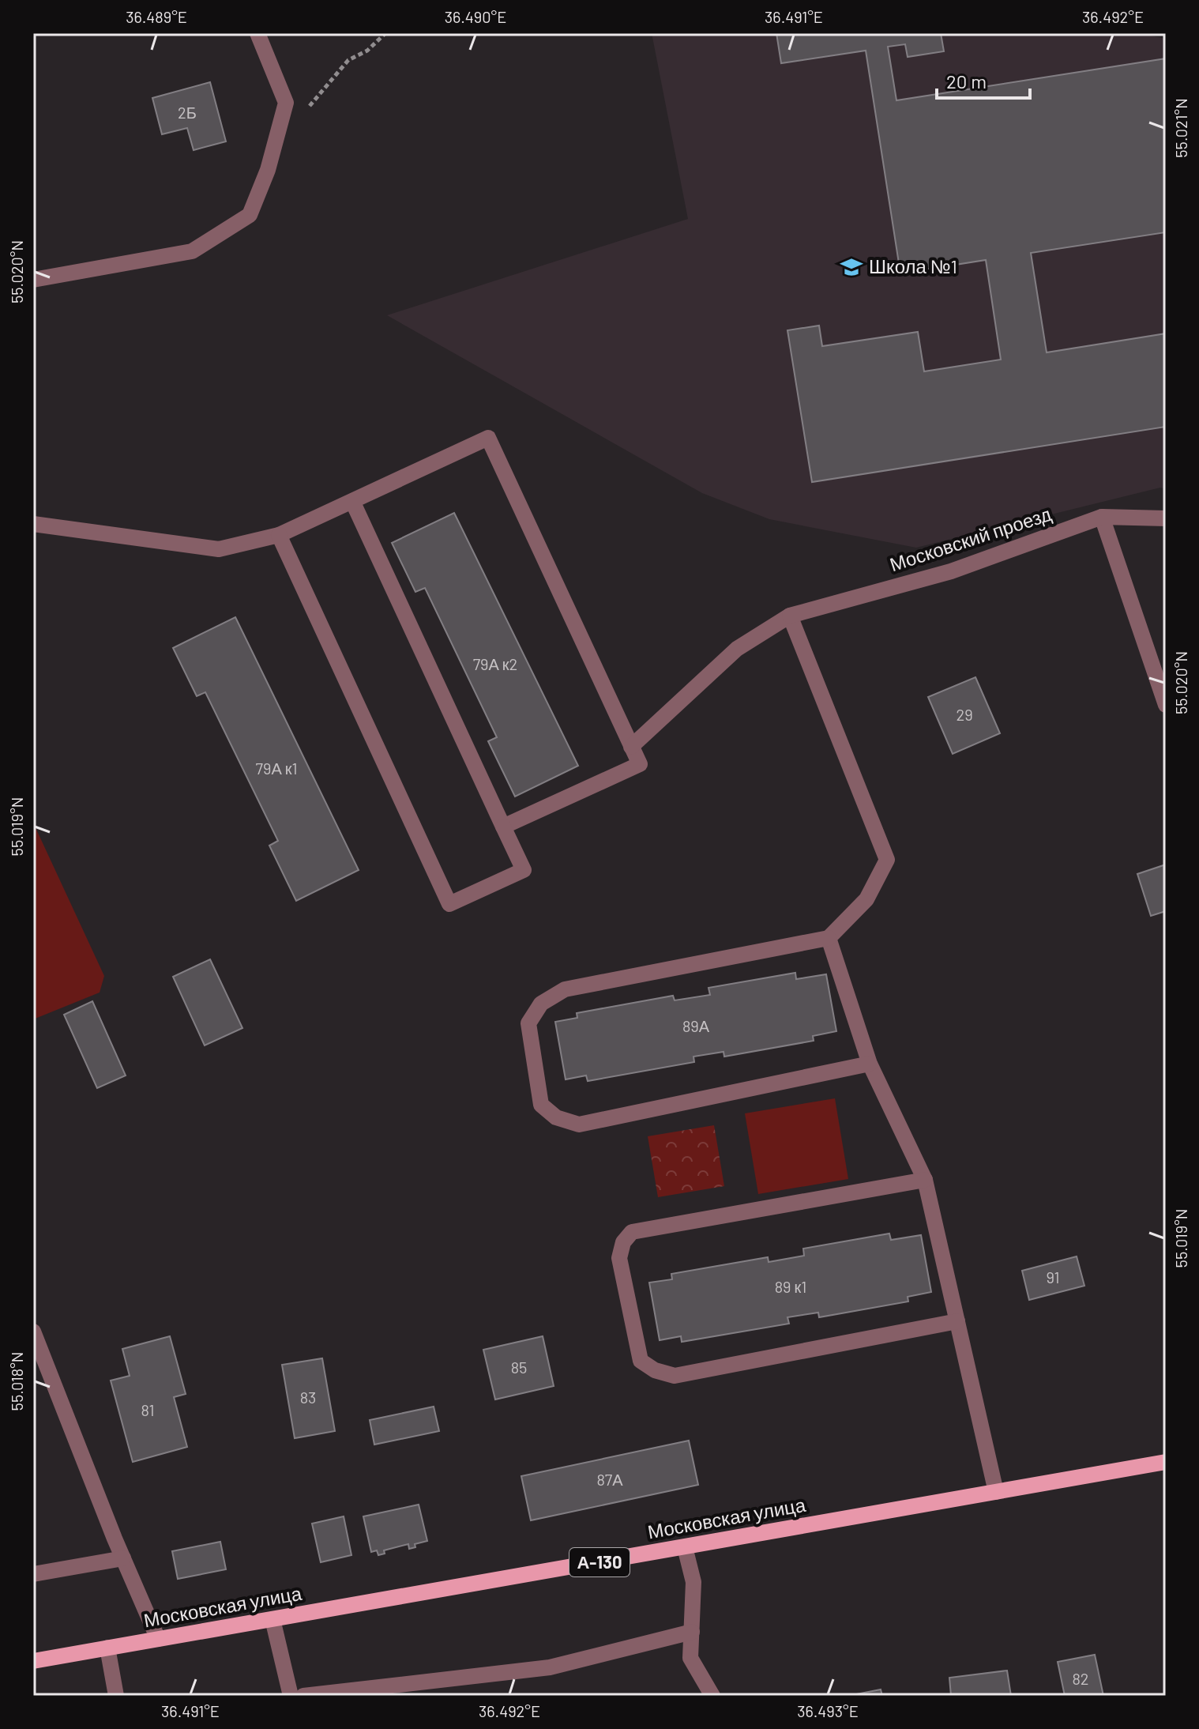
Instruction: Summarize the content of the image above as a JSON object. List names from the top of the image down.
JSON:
{
  "streets": {
    "main road": ["Московская улица", "А-130"],
    "street": ["Московский проезд"]
  },
  "places": {
    "school or university": ["Школа №1"]
  },
  "house_numbers": [
    "2Б",
    "79А к2",
    "29",
    "79А к1",
    "89А",
    "91",
    "89 к1",
    "85",
    "83",
    "81",
    "87А",
    "82"
  ],
  "scale_bar": "20 m",
  "coordinates": [
    "36.489°E",
    "36.490°E",
    "36.491°E",
    "36.492°E",
    "55.021°N",
    "55.020°N",
    "55.019°N",
    "55.018°N",
    "36.493°E"
  ]
}
